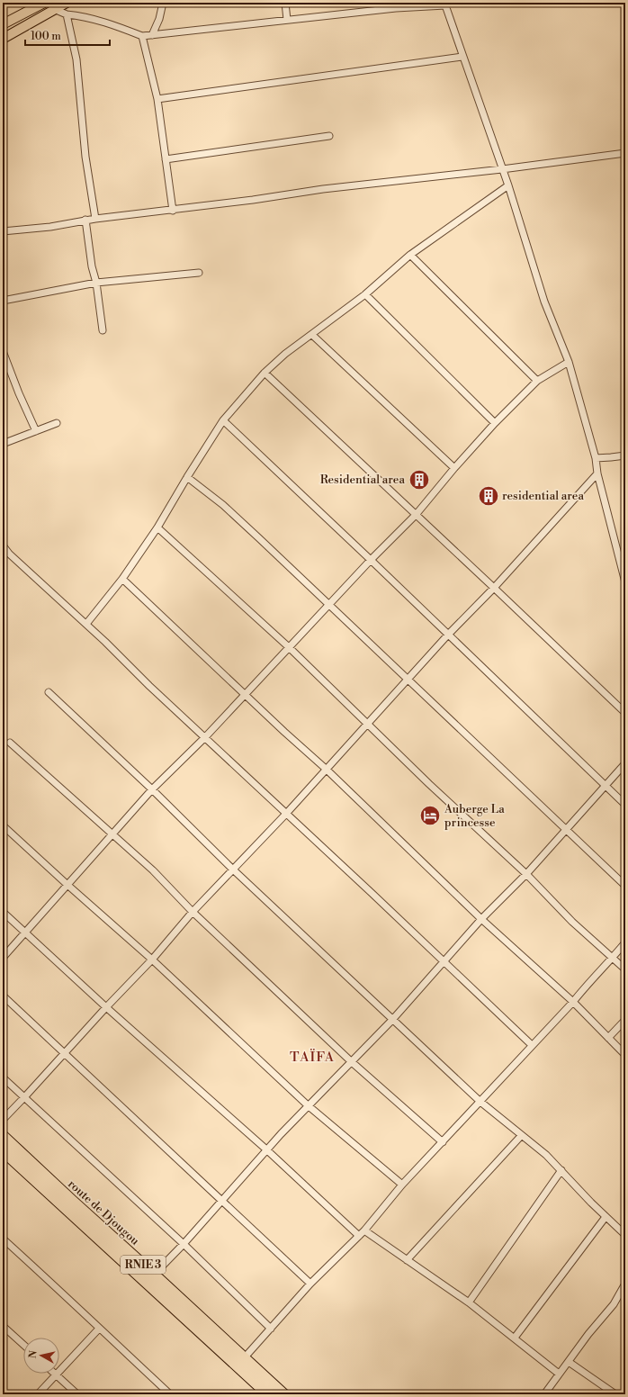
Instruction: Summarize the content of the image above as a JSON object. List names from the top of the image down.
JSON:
{
  "streets": {
    "highway": ["route de Djougou", "RNIE 3"]
  },
  "districts": ["TAÏFA"],
  "places": {
    "building": ["Residential area", "residential area"],
    "hotel": ["Auberge La princesse"]
  },
  "scale_bar": "100 m",
  "north": "left"
}
